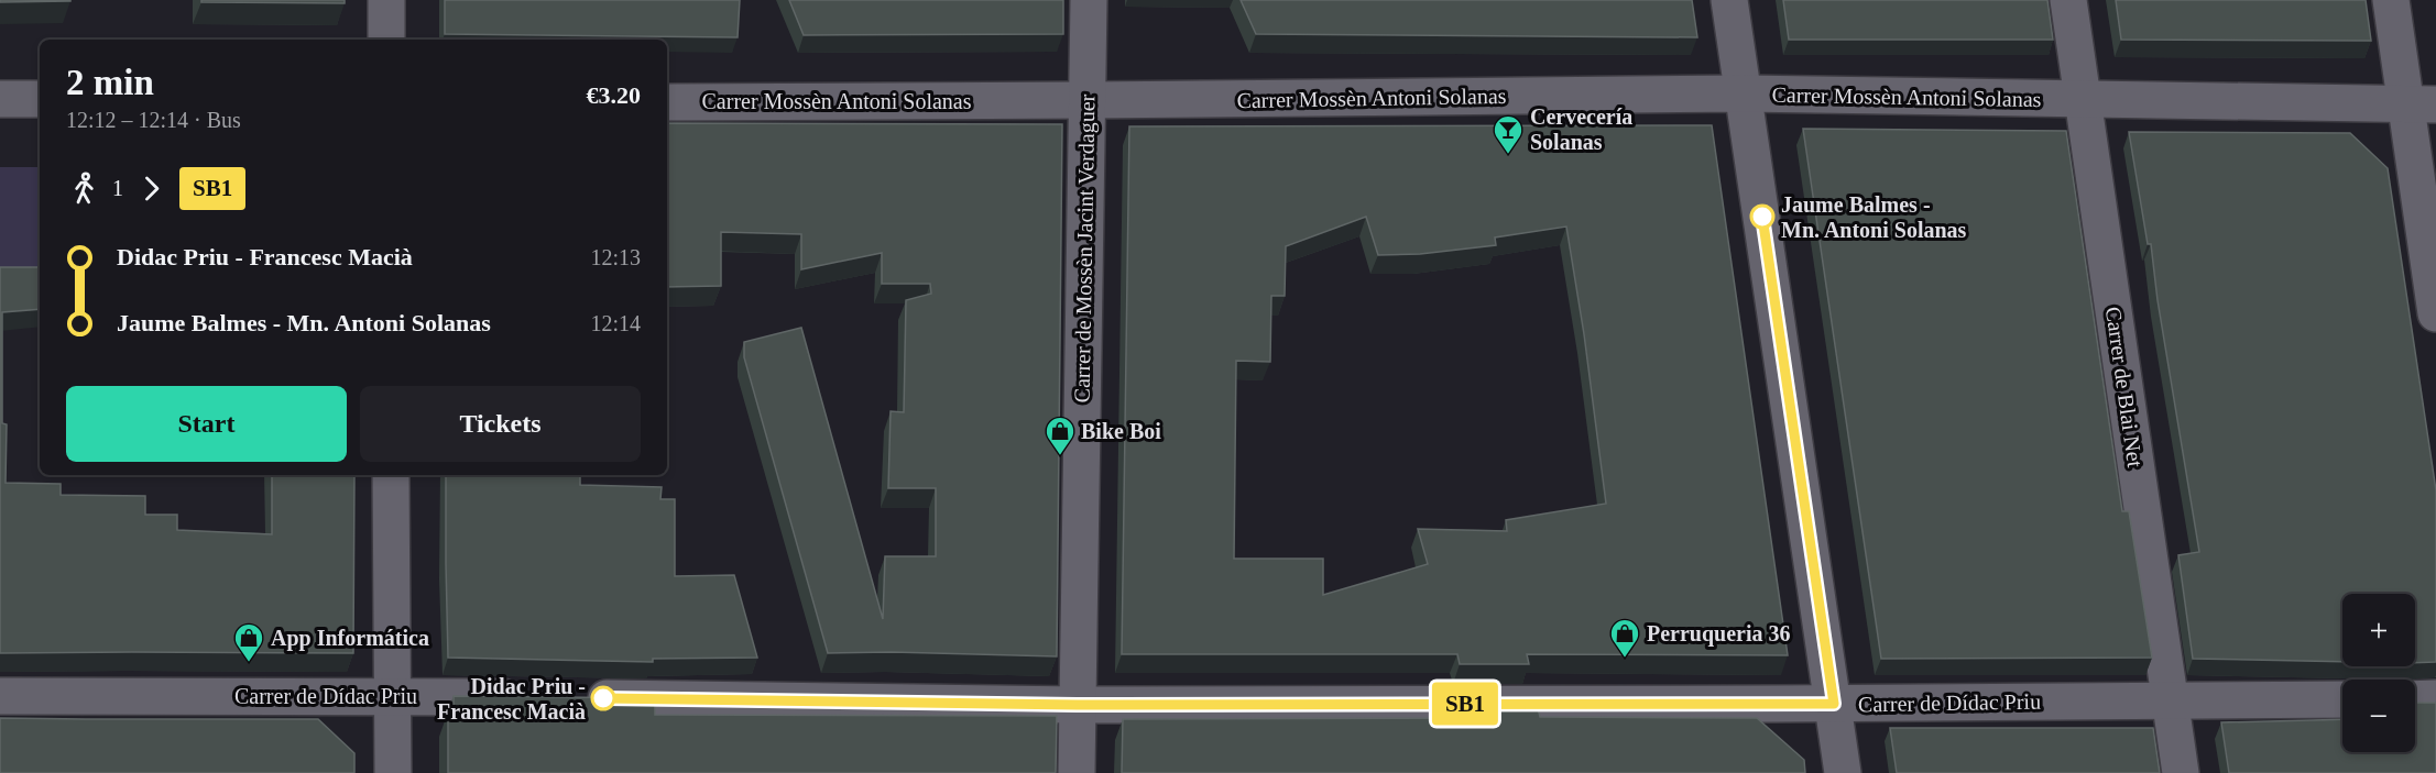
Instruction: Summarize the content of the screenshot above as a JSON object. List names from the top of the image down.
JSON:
{
  "streets": {
    "street": [
      "Carrer Mossèn Antoni Solanas",
      "Carrer de Mossèn Jacint Verdaguer",
      "Carrer de Blai Net",
      "Carrer de Dídac Priu"
    ]
  },
  "crossings": [
    ["Carrer Mossèn Antoni Solanas", "Carrer de Mossèn Jacint Verdaguer"],
    ["Carrer Mossèn Antoni Solanas", "Carrer de Blai Net"],
    ["Carrer de Mossèn Jacint Verdaguer", "Carrer de Dídac Priu"],
    ["Carrer de Blai Net", "Carrer de Dídac Priu"]
  ],
  "places": {
    "bar": ["Cervecería Solanas"],
    "other": ["Jaume Balmes - Mn. Antoni Solanas", "Didac Priu - Francesc Macià"],
    "shop": ["Bike Boi", "Perruqueria 36", "App Informática"]
  },
  "lines": ["bus line SB1"],
  "page": {
    "on_map": "SB1",
    "heading": ["2 min", "12:12 – 12:14 · Bus", "€3.20"],
    "legs": ["1", "SB1"],
    "list": [
      {
        "name": "Didac Priu - Francesc Macià",
        "value": "12:13"
      },
      {
        "name": "Jaume Balmes - Mn. Antoni Solanas",
        "value": "12:14"
      }
    ],
    "buttons": ["Start", "Tickets"],
    "map_buttons": ["+", "−"]
  }
}
